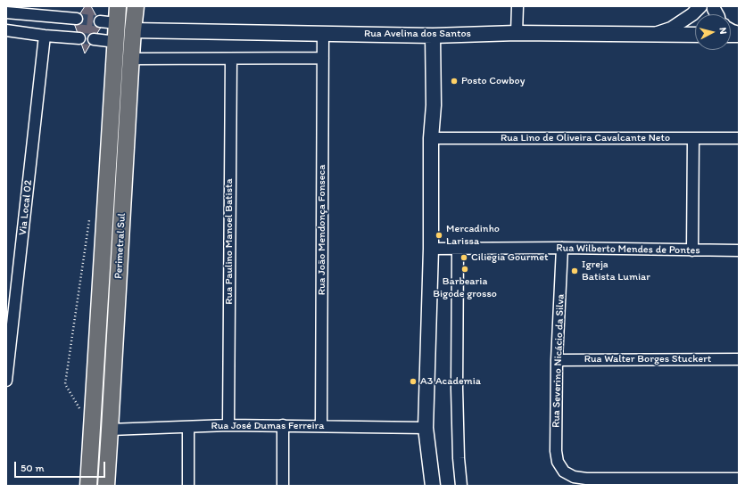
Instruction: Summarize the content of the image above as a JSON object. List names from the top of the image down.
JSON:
{
  "streets": {
    "main road": ["Rua Avelina dos Santos", "Perimetral Sul"],
    "street": [
      "Rua Lino de Oliveira Cavalcante Neto",
      "Via Local 02",
      "Rua João Mendonça Fonseca",
      "Rua Paulino Manoel Batista",
      "Rua Wilberto Mendes de Pontes",
      "Rua Walter Borges Stuckert",
      "Rua Severino Nicácio da Silva",
      "Rua José Dumas Ferreira"
    ]
  },
  "crossings": [
    ["Rua Avelina dos Santos", "Rua João Mendonça Fonseca"],
    ["Rua Avelina dos Santos", "Perimetral Sul"],
    ["Rua João Mendonça Fonseca", "Rua José Dumas Ferreira"],
    ["Rua Paulino Manoel Batista", "Rua José Dumas Ferreira"],
    ["Perimetral Sul", "Rua José Dumas Ferreira"],
    ["Rua Wilberto Mendes de Pontes", "Rua Severino Nicácio da Silva"],
    ["Rua Walter Borges Stuckert", "Rua Severino Nicácio da Silva"]
  ],
  "places": [
    "Posto Cowboy",
    "Mercadinho Larissa",
    "Ciliegia Gourmet",
    "Barbearia Bigode grosso",
    "Igreja Batista Lumiar",
    "A3 Academia"
  ],
  "scale_bar": "50 m",
  "north": "right"
}
